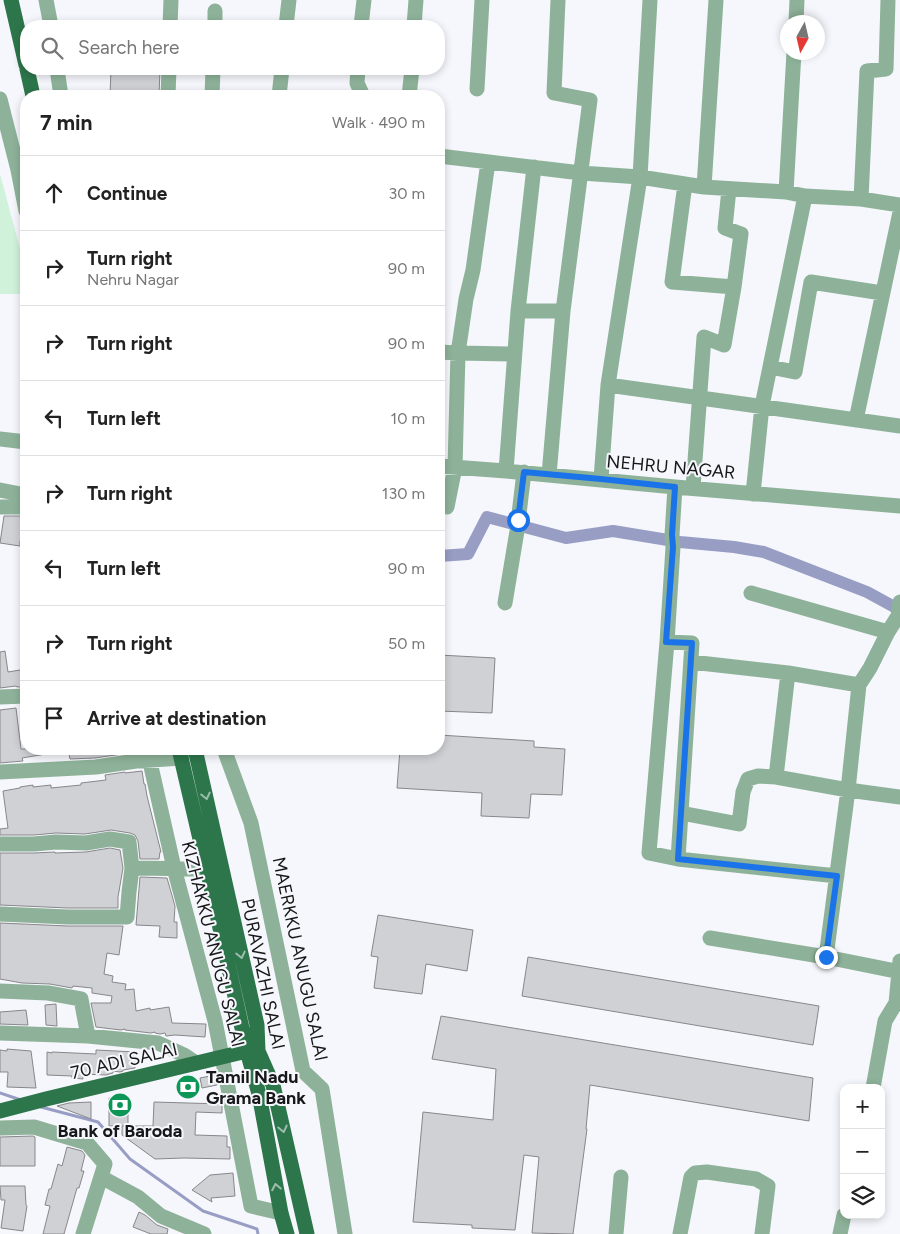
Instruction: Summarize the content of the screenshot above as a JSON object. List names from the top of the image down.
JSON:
{
  "streets": {
    "main road": ["PURAVAZHI SALAI", "70 ADI SALAI"],
    "street": ["NEHRU NAGAR", "KIZHAKKU ANUGU SALAI", "MAERKKU ANUGU SALAI"]
  },
  "crossings": [
    ["KIZHAKKU ANUGU SALAI", "PURAVAZHI SALAI"],
    ["KIZHAKKU ANUGU SALAI", "70 ADI SALAI"],
    ["PURAVAZHI SALAI", "70 ADI SALAI"]
  ],
  "places": {
    "bank": ["Tamil Nadu Grama Bank", "Bank of Baroda"]
  },
  "north": "bottom",
  "page": {
    "search": "Search here",
    "heading": ["7 min", "Walk · 490 m"],
    "list": [
      ["Continue", "30 m"],
      ["Turn right", "Nehru Nagar", "90 m"],
      ["Turn right", "90 m"],
      ["Turn left", "10 m"],
      ["Turn right", "130 m"],
      ["Turn left", "90 m"],
      ["Turn right", "50 m"],
      "Arrive at destination"
    ],
    "map_buttons": ["+", "−"]
  }
}
